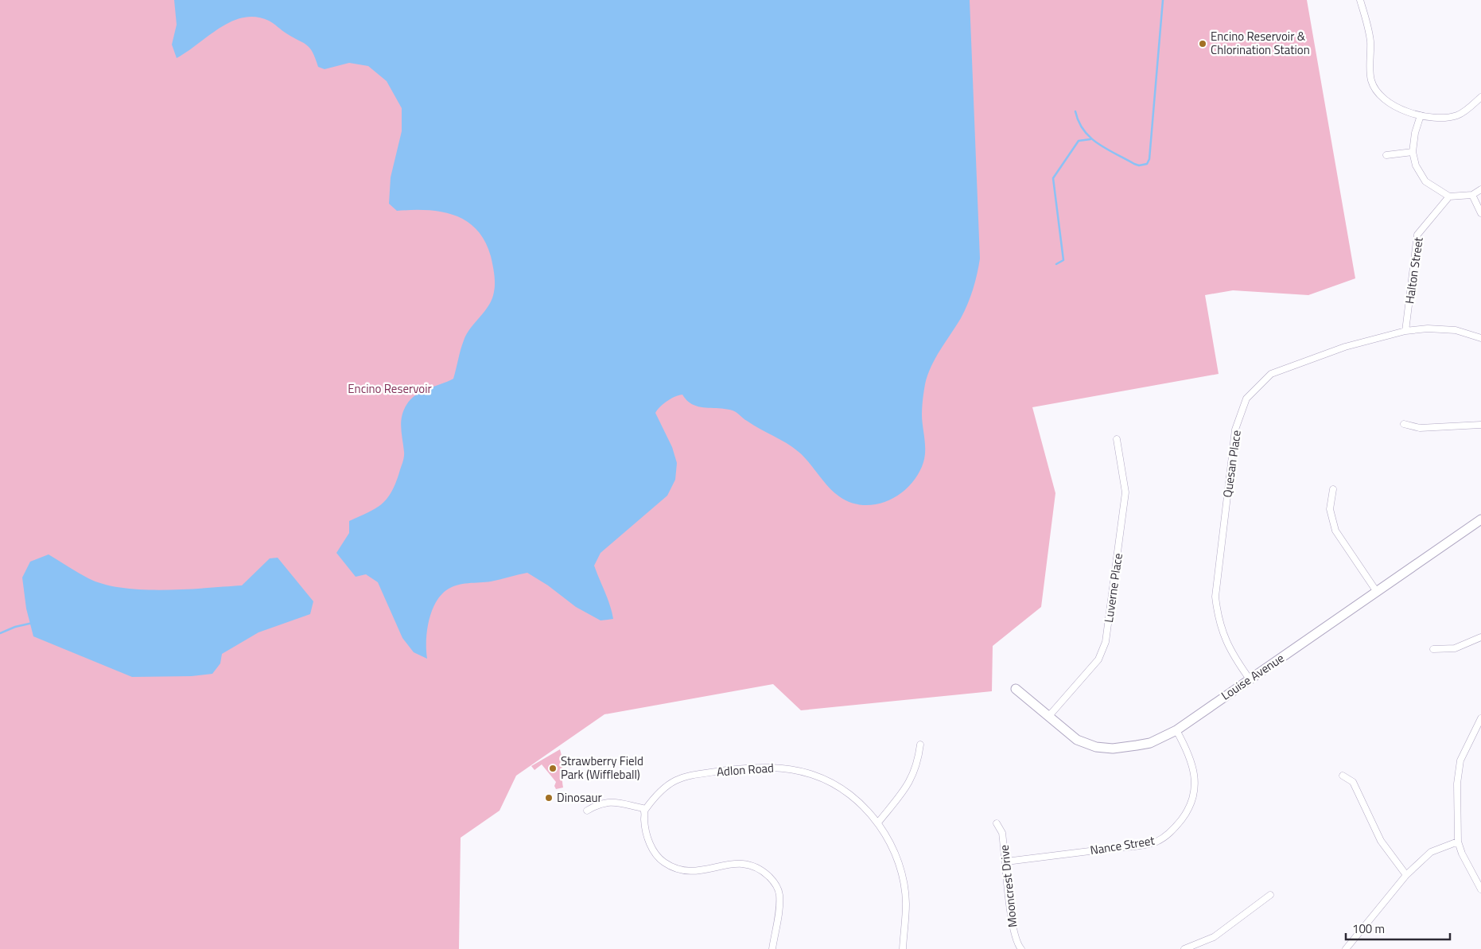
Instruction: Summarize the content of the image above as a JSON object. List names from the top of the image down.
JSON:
{
  "streets": {
    "street": [
      "Halton Street",
      "Quesan Place",
      "Luverne Place",
      "Louise Avenue",
      "Adlon Road",
      "Nance Street",
      "Mooncrest Drive"
    ]
  },
  "crossings": [
    ["Halton Street", "Quesan Place"],
    ["Quesan Place", "Louise Avenue"],
    ["Luverne Place", "Louise Avenue"],
    ["Louise Avenue", "Nance Street"],
    ["Nance Street", "Mooncrest Drive"]
  ],
  "parks": ["Encino Reservoir"],
  "places": ["Encino Reservoir & Chlorination Station", "Strawberry Field Park (Wiffleball)", "Dinosaur"],
  "scale_bar": "100 m"
}
